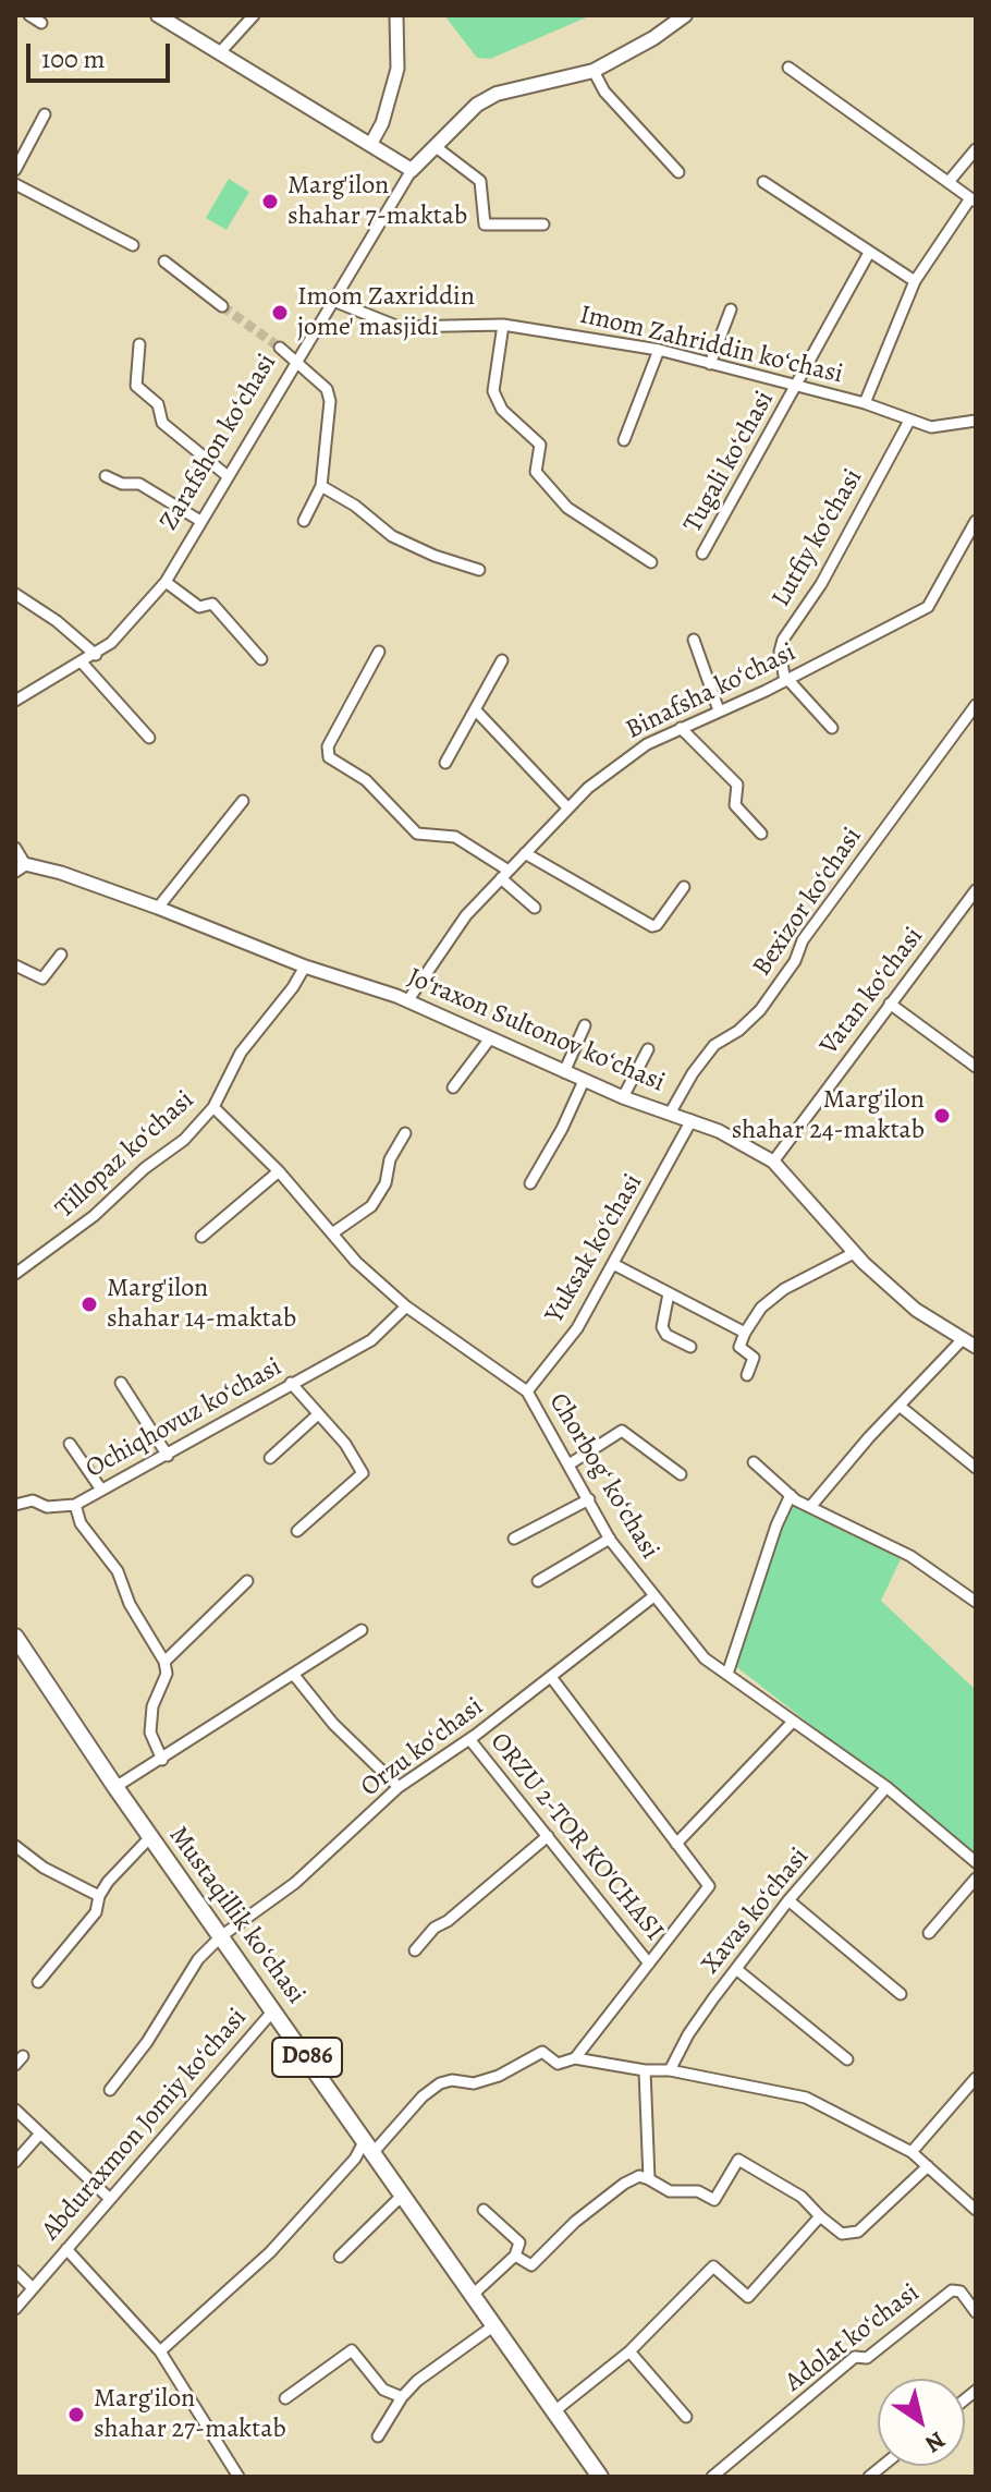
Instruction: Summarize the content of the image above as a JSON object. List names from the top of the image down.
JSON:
{
  "streets": {
    "main road": ["Zarafshon koʻchasi", "Mustaqillik koʻchasi", "D086"],
    "street": [
      "Imom Zahriddin koʻchasi",
      "Tugali koʻchasi",
      "Lutfiy koʻchasi",
      "Binafsha koʻchasi",
      "Bexizor koʻchasi",
      "Vatan koʻchasi",
      "Joʻraxon Sultonov koʻchasi",
      "Tillopaz koʻchasi",
      "Yuksak koʻchasi",
      "Ochiqhovuz koʻchasi",
      "Chorbogʻ koʻchasi",
      "Orzu koʻchasi",
      "ORZU 2-TOR KO'CHASI",
      "Xavas koʻchasi",
      "Abduraxmon Jomiy koʻchasi",
      "Adolat koʻchasi"
    ]
  },
  "crossings": [
    ["Imom Zahriddin koʻchasi", "Zarafshon koʻchasi"],
    ["Imom Zahriddin koʻchasi", "Tugali koʻchasi"],
    ["Imom Zahriddin koʻchasi", "Lutfiy koʻchasi"],
    ["Lutfiy koʻchasi", "Binafsha koʻchasi"],
    ["Binafsha koʻchasi", "Joʻraxon Sultonov koʻchasi"],
    ["Bexizor koʻchasi", "Joʻraxon Sultonov koʻchasi"],
    ["Vatan koʻchasi", "Joʻraxon Sultonov koʻchasi"],
    ["Joʻraxon Sultonov koʻchasi", "Tillopaz koʻchasi"],
    ["Joʻraxon Sultonov koʻchasi", "Yuksak koʻchasi"],
    ["Tillopaz koʻchasi", "Chorbogʻ koʻchasi"],
    ["Yuksak koʻchasi", "Chorbogʻ koʻchasi"],
    ["Ochiqhovuz koʻchasi", "Chorbogʻ koʻchasi"],
    ["Chorbogʻ koʻchasi", "Orzu koʻchasi"],
    ["Chorbogʻ koʻchasi", "Xavas koʻchasi"],
    ["Orzu koʻchasi", "ORZU 2-TOR KO'CHASI"],
    ["Orzu koʻchasi", "Mustaqillik koʻchasi"],
    ["Mustaqillik koʻchasi", "Abduraxmon Jomiy koʻchasi"]
  ],
  "places": [
    "Marg'ilon shahar 7-maktab",
    "Imom Zaxriddin jome' masjidi",
    "Marg'ilon shahar 24-maktab",
    "Marg'ilon shahar 14-maktab",
    "Marg'ilon shahar 27-maktab"
  ],
  "scale_bar": "100 m",
  "north": "bottom right"
}
